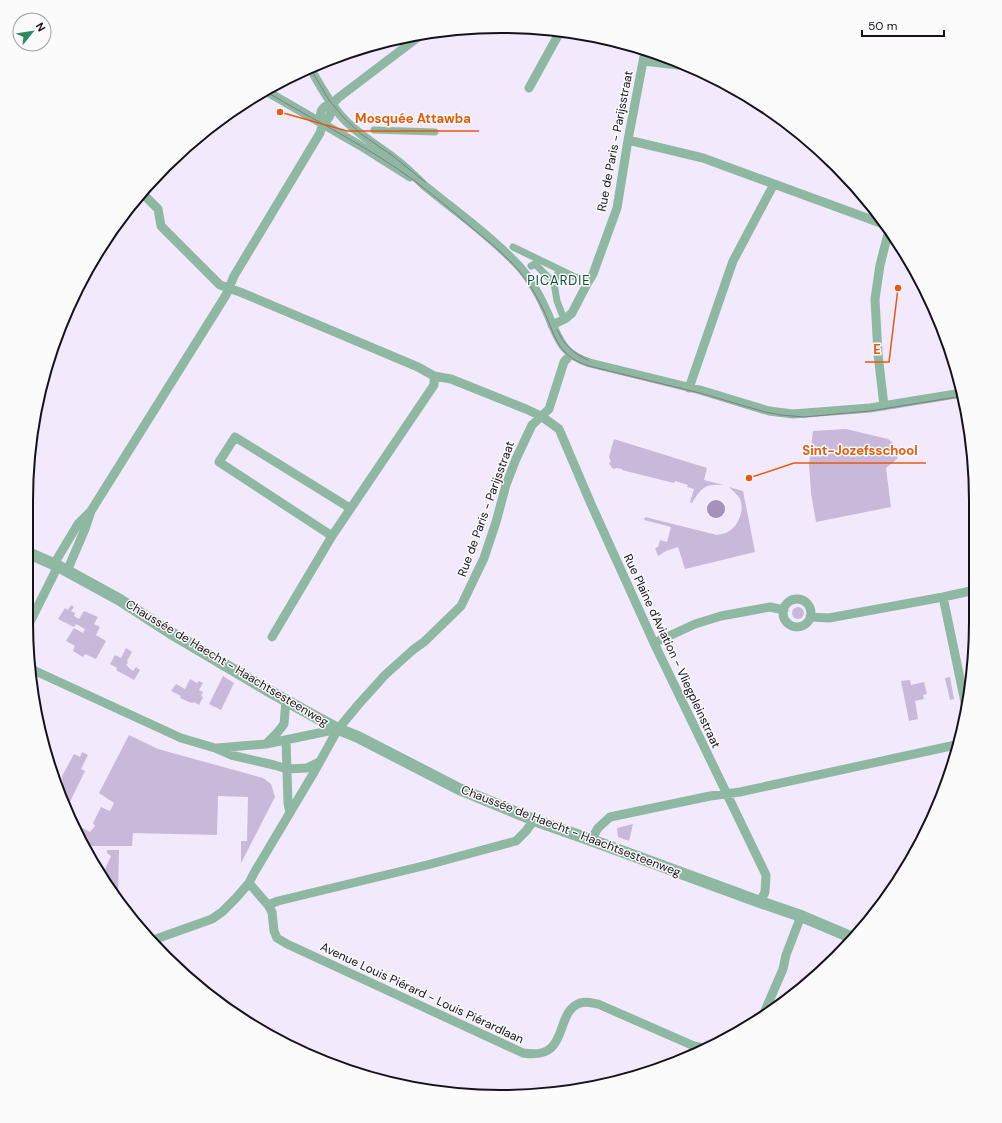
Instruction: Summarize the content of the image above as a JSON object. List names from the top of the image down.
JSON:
{
  "streets": {
    "street": [
      "Rue de Paris - Parijsstraat",
      "Rue Plaine d'Aviation - Vliegpleinstraat",
      "Chaussée de Haecht - Haachtsesteenweg",
      "Avenue Louis Piérard - Louis Piérardlaan"
    ]
  },
  "crossings": [
    ["Rue de Paris - Parijsstraat", "Rue Plaine d'Aviation - Vliegpleinstraat"],
    ["Rue de Paris - Parijsstraat", "Chaussée de Haecht - Haachtsesteenweg"],
    ["Rue de Paris - Parijsstraat", "Avenue Louis Piérard - Louis Piérardlaan"],
    ["Rue Plaine d'Aviation - Vliegpleinstraat", "Chaussée de Haecht - Haachtsesteenweg"]
  ],
  "districts": ["PICARDIE"],
  "places": ["Mosquée Attawba", "E", "Sint-Jozefsschool"],
  "scale_bar": "50 m",
  "north": "top right"
}
